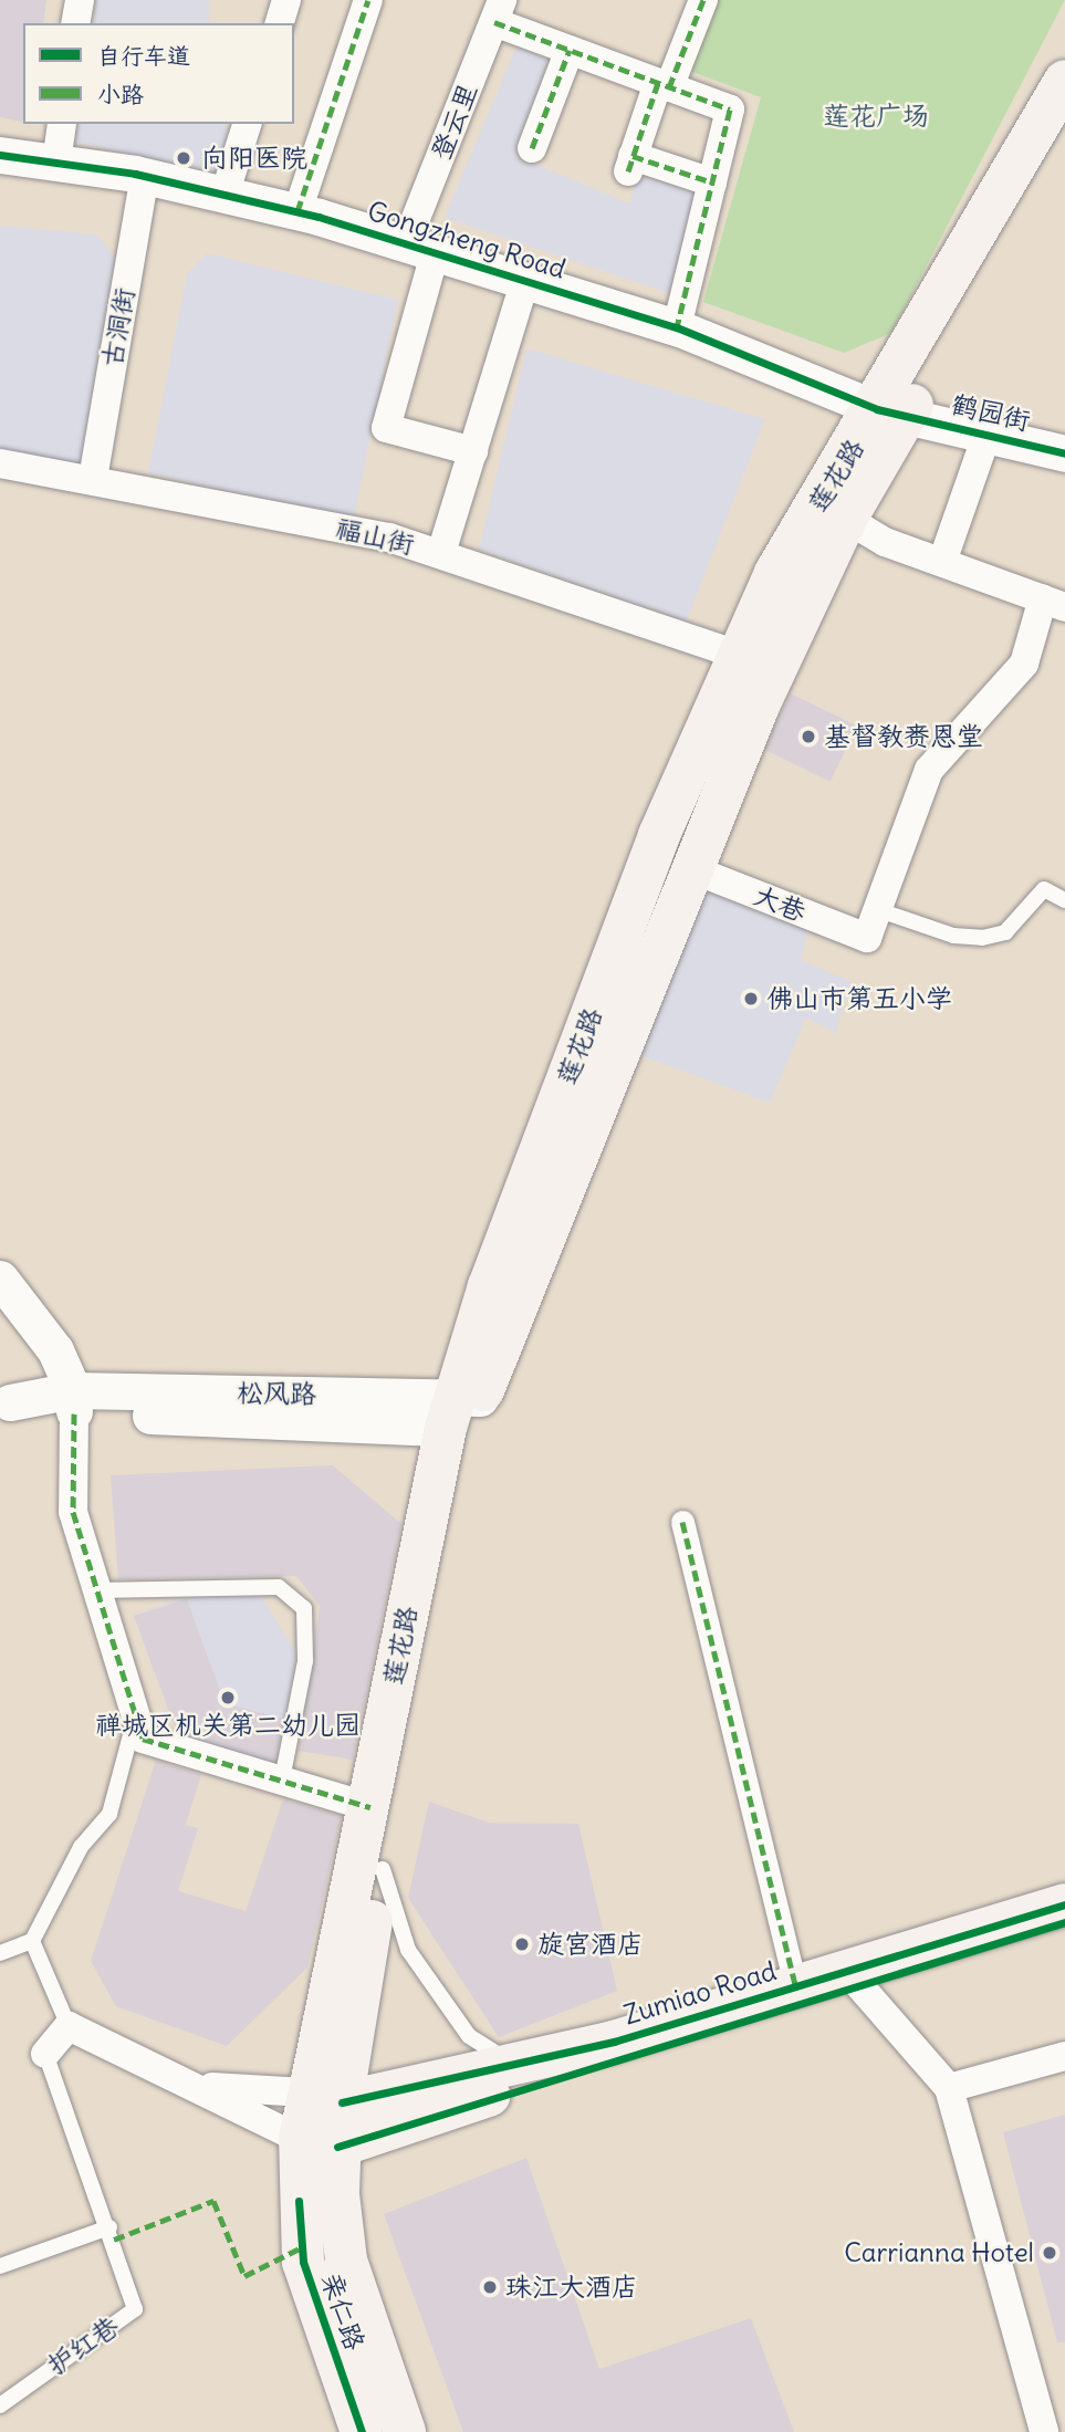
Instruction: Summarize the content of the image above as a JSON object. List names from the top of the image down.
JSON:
{
  "streets": {
    "main road": ["莲花路", "Zumiao Road", "亲仁路"],
    "street": [
      "登云里",
      "Gongzheng Road",
      "古洞街",
      "鹤园街",
      "福山街",
      "大巷",
      "松风路"
    ],
    "lane": ["护红巷"]
  },
  "crossings": [
    ["登云里", "Gongzheng Road"],
    ["Gongzheng Road", "古洞街"],
    ["Gongzheng Road", "鹤园街"],
    ["Gongzheng Road", "莲花路"],
    ["古洞街", "福山街"],
    ["鹤园街", "莲花路"],
    ["莲花路", "福山街"],
    ["莲花路", "大巷"],
    ["莲花路", "松风路"],
    ["莲花路", "Zumiao Road"],
    ["Zumiao Road", "亲仁路"]
  ],
  "parks": ["莲花广场"],
  "places": [
    "向阳医院",
    "基督教赉恩堂",
    "佛山市第五小学",
    "禅城区机关第二幼儿园",
    "旋宫酒店",
    "Carrianna Hotel",
    "珠江大酒店"
  ],
  "legend": ["自行车道", "小路"]
}
